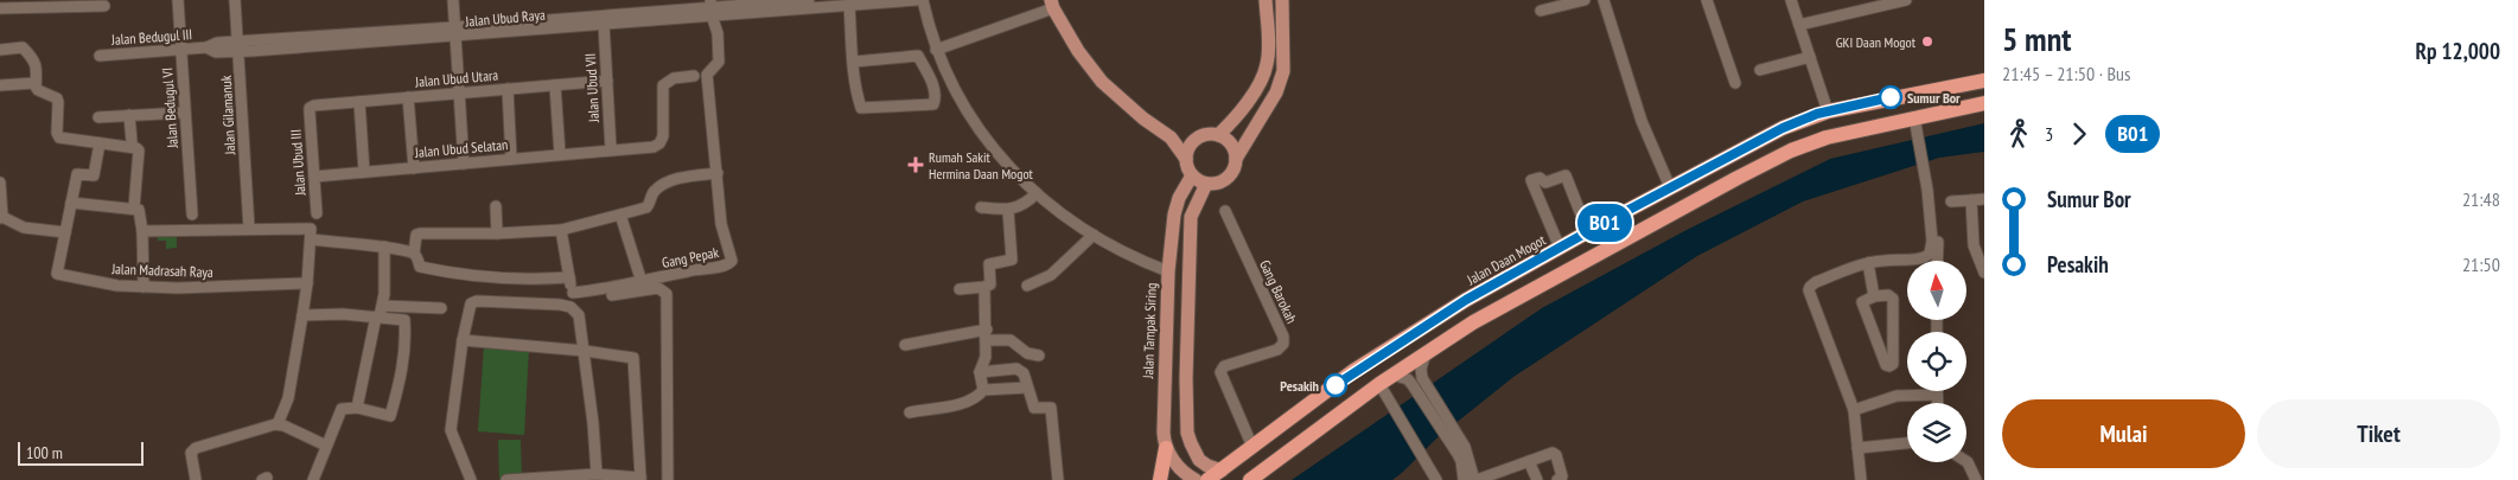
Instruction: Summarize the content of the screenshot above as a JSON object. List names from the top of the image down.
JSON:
{
  "streets": {
    "highway": ["Jalan Daan Mogot"],
    "main road": ["Jalan Tampak Siring"],
    "street": [
      "Jalan Ubud Raya",
      "Jalan Bedugul III",
      "Jalan Ubud Utara",
      "Jalan Ubud VII",
      "Jalan Bedugul VI",
      "Jalan Gilamanuk",
      "Jalan Ubud Selatan",
      "Jalan Ubud III",
      "Gang Pepak",
      "Jalan Madrasah Raya",
      "Gang Barokah"
    ]
  },
  "crossings": [
    ["Jalan Ubud Raya", "Jalan Bedugul III"],
    ["Jalan Ubud Raya", "Jalan Ubud VII"],
    ["Jalan Ubud Raya", "Jalan Gilamanuk"],
    ["Jalan Bedugul III", "Jalan Bedugul VI"],
    ["Jalan Bedugul III", "Jalan Gilamanuk"],
    ["Jalan Ubud Utara", "Jalan Ubud VII"],
    ["Jalan Ubud Utara", "Jalan Ubud III"],
    ["Jalan Ubud VII", "Jalan Ubud Selatan"],
    ["Jalan Ubud Selatan", "Jalan Ubud III"],
    ["Jalan Daan Mogot", "Gang Barokah"]
  ],
  "places": {
    "other": ["GKI Daan Mogot", "Sumur Bor", "Pesakih"],
    "health": ["Rumah Sakit Hermina Daan Mogot"]
  },
  "lines": ["bus line B01"],
  "scale_bar": "100 m",
  "north": "top",
  "page": {
    "on_map": "B01",
    "heading": ["5 mnt", "21:45 – 21:50 · Bus", "Rp 12,000"],
    "legs": ["3", "B01"],
    "list": [
      {
        "name": "Sumur Bor",
        "value": "21:48"
      },
      {
        "name": "Pesakih",
        "value": "21:50"
      }
    ],
    "buttons": ["Mulai", "Tiket"],
    "scale": "100 m"
  }
}
